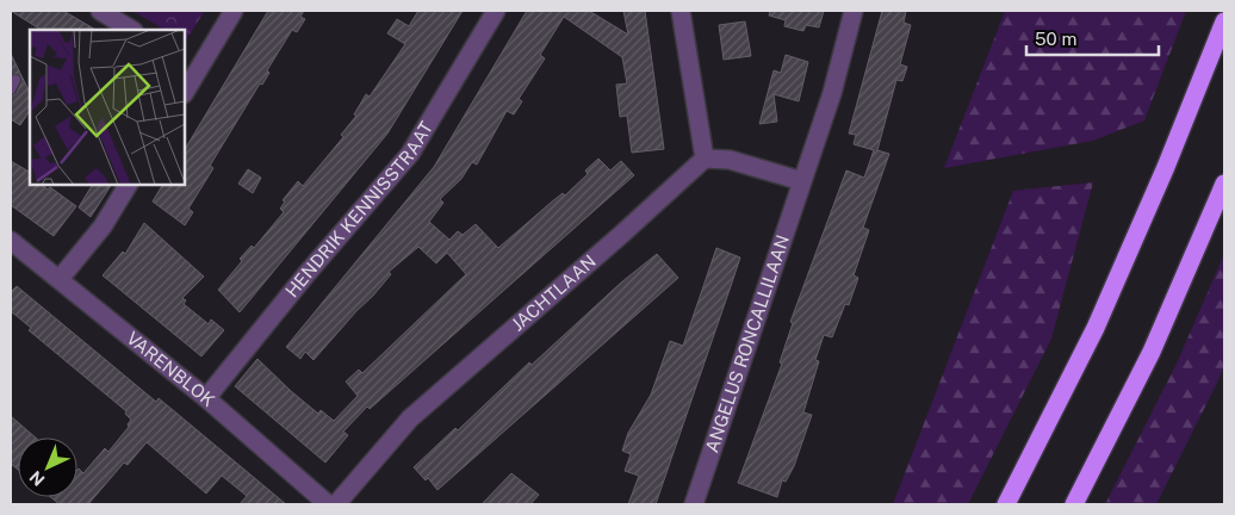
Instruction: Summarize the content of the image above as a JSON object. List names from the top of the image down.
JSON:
{
  "streets": {
    "street": [
      "HENDRIK KENNISSTRAAT",
      "JACHTLAAN",
      "ANGELUS RONCALLILAAN",
      "VARENBLOK"
    ]
  },
  "crossings": [
    ["HENDRIK KENNISSTRAAT", "VARENBLOK"]
  ],
  "scale_bar": "50 m",
  "north": "bottom left"
}
